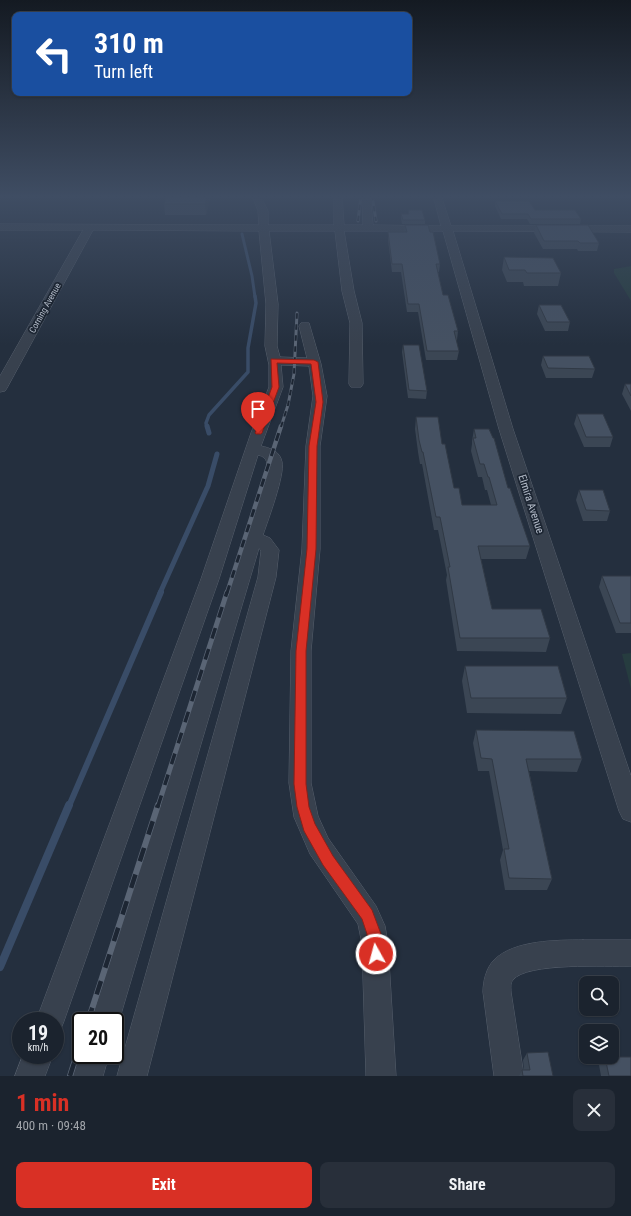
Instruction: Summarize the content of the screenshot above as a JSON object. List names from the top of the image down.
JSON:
{
  "streets": {
    "street": ["Corning Avenue", "Elmira Avenue"]
  },
  "page": {
    "turn": ["310 m", "Turn left"],
    "speed": "19 km/h",
    "limit": "20",
    "heading": ["1 min", "400 m · 09:48"],
    "buttons": ["Exit", "Share"]
  }
}
